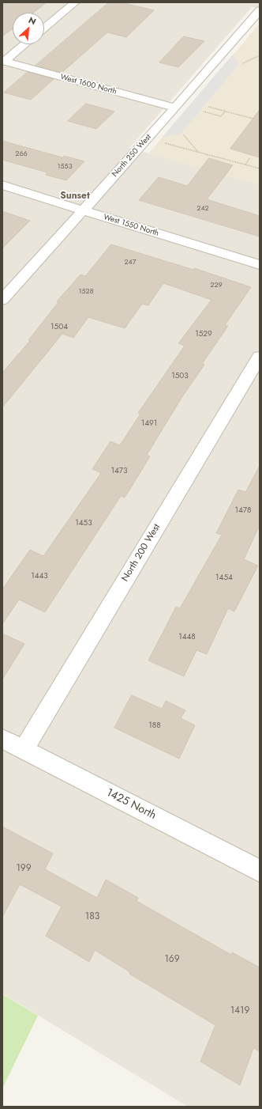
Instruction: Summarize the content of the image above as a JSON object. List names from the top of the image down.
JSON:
{
  "streets": {
    "street": [
      "West 1600 North",
      "North 250 West",
      "West 1550 North",
      "North 200 West",
      "1425 North"
    ]
  },
  "crossings": [
    ["West 1600 North", "North 250 West"],
    ["North 250 West", "West 1550 North"],
    ["North 200 West", "1425 North"]
  ],
  "districts": ["Sunset"],
  "house_numbers": [
    "266",
    "1553",
    "242",
    "247",
    "229",
    "1528",
    "1504",
    "1529",
    "1503",
    "1491",
    "1473",
    "1478",
    "1453",
    "1443",
    "1454",
    "1448",
    "188",
    "199",
    "183",
    "169",
    "1419"
  ],
  "north": "top right"
}
